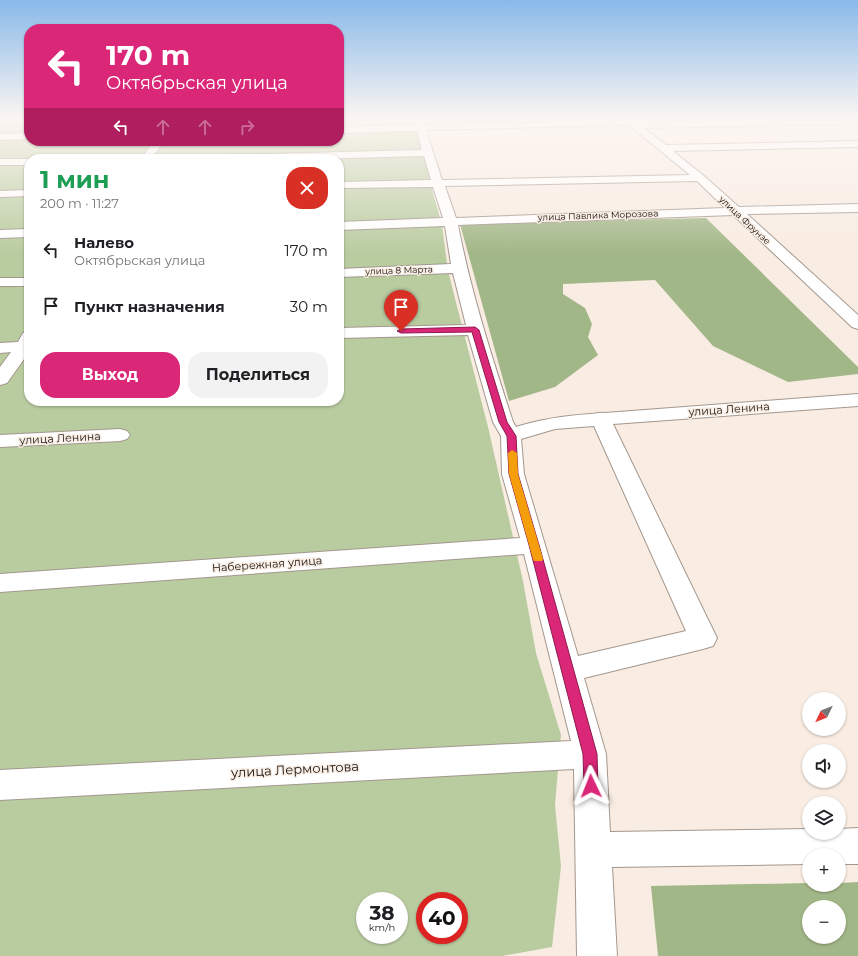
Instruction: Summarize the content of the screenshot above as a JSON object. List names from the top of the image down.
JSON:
{
  "streets": {
    "street": [
      "улица Павлика Морозова",
      "улица Фрунзе",
      "улица 8 Марта",
      "улица Ленина",
      "Набережная улица",
      "улица Лермонтова"
    ]
  },
  "crossings": [
    ["улица Павлика Морозова", "улица Фрунзе"]
  ],
  "north": "bottom left",
  "page": {
    "turn": ["170 m", "Октябрьская улица"],
    "heading": ["1 мин", "200 m · 11:27"],
    "list": [
      {
        "name": "Налево",
        "note": "Октябрьская улица",
        "value": "170 m"
      },
      {
        "name": "Пункт назначения",
        "value": "30 m"
      }
    ],
    "buttons": ["Выход", "Поделиться"],
    "map_buttons": ["+", "−"],
    "speed": "38 km/h",
    "limit": "40"
  }
}
